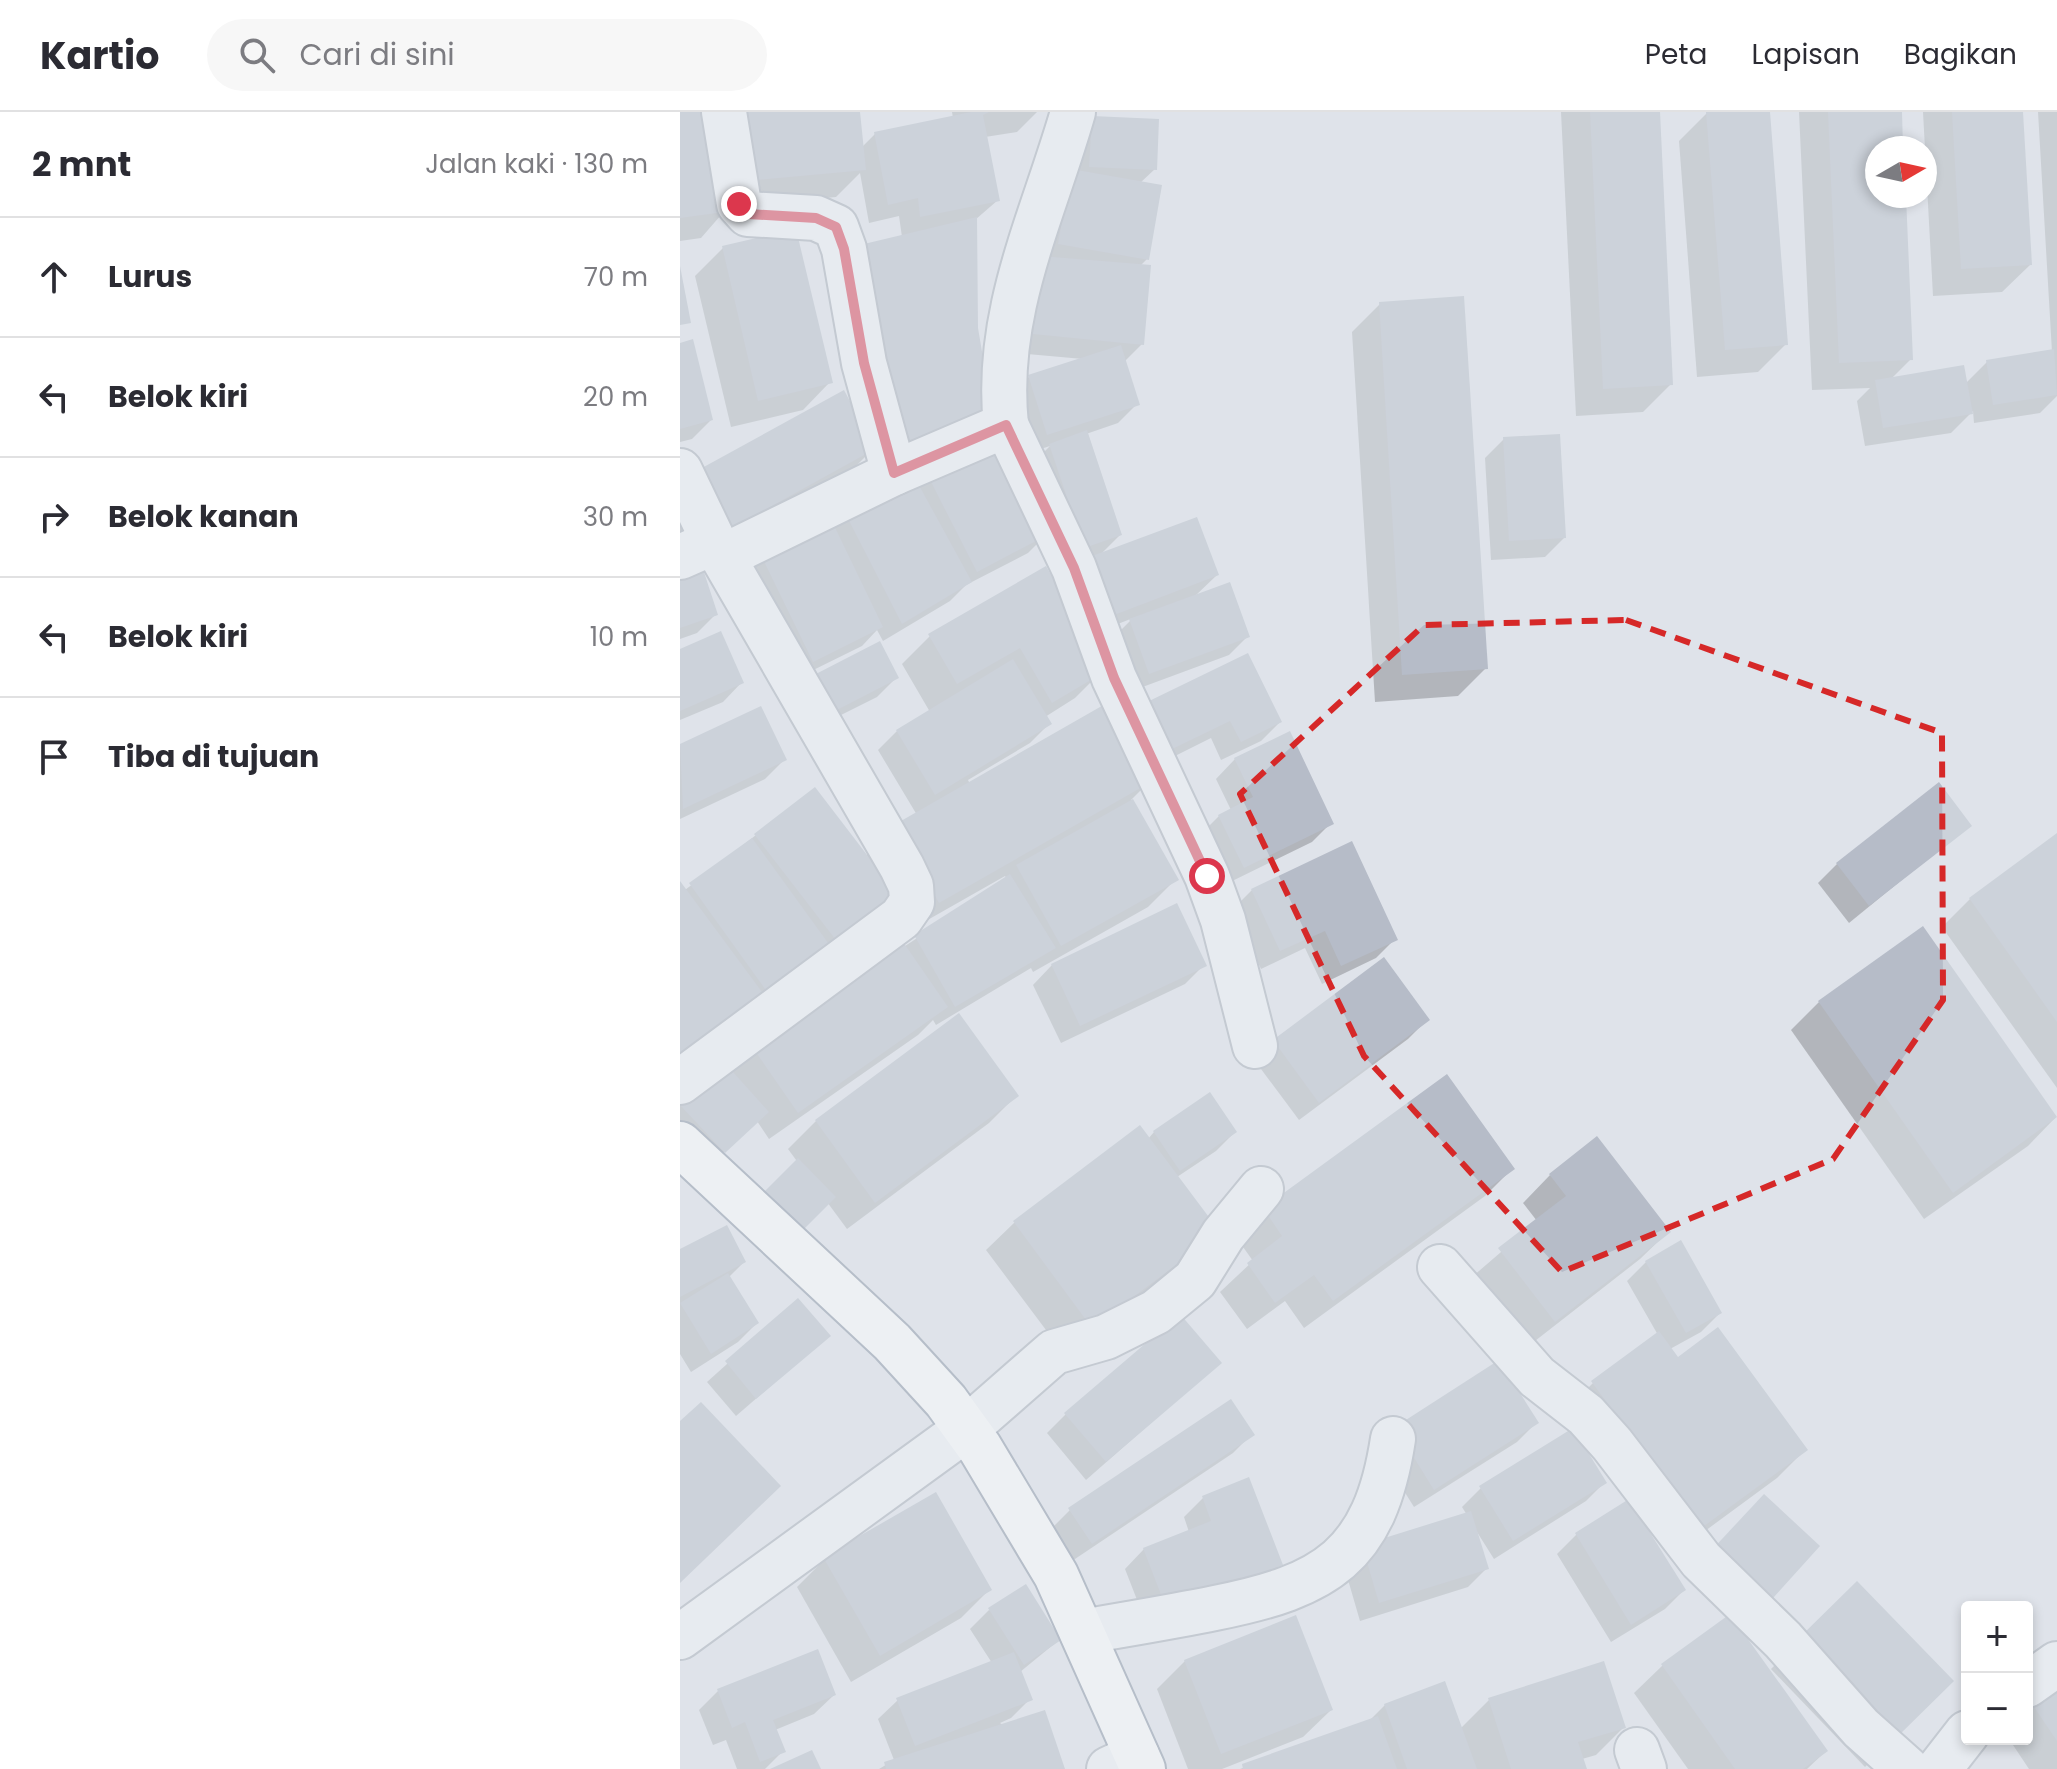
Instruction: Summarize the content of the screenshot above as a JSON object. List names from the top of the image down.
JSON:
{
  "north": "right",
  "page": {
    "header": "Kartio",
    "search": "Cari di sini",
    "nav": ["Peta", "Lapisan", "Bagikan"],
    "heading": ["2 mnt", "Jalan kaki · 130 m"],
    "list": [
      ["Lurus", "70 m"],
      ["Belok kiri", "20 m"],
      ["Belok kanan", "30 m"],
      ["Belok kiri", "10 m"],
      "Tiba di tujuan"
    ],
    "map_buttons": ["+", "−"]
  }
}
